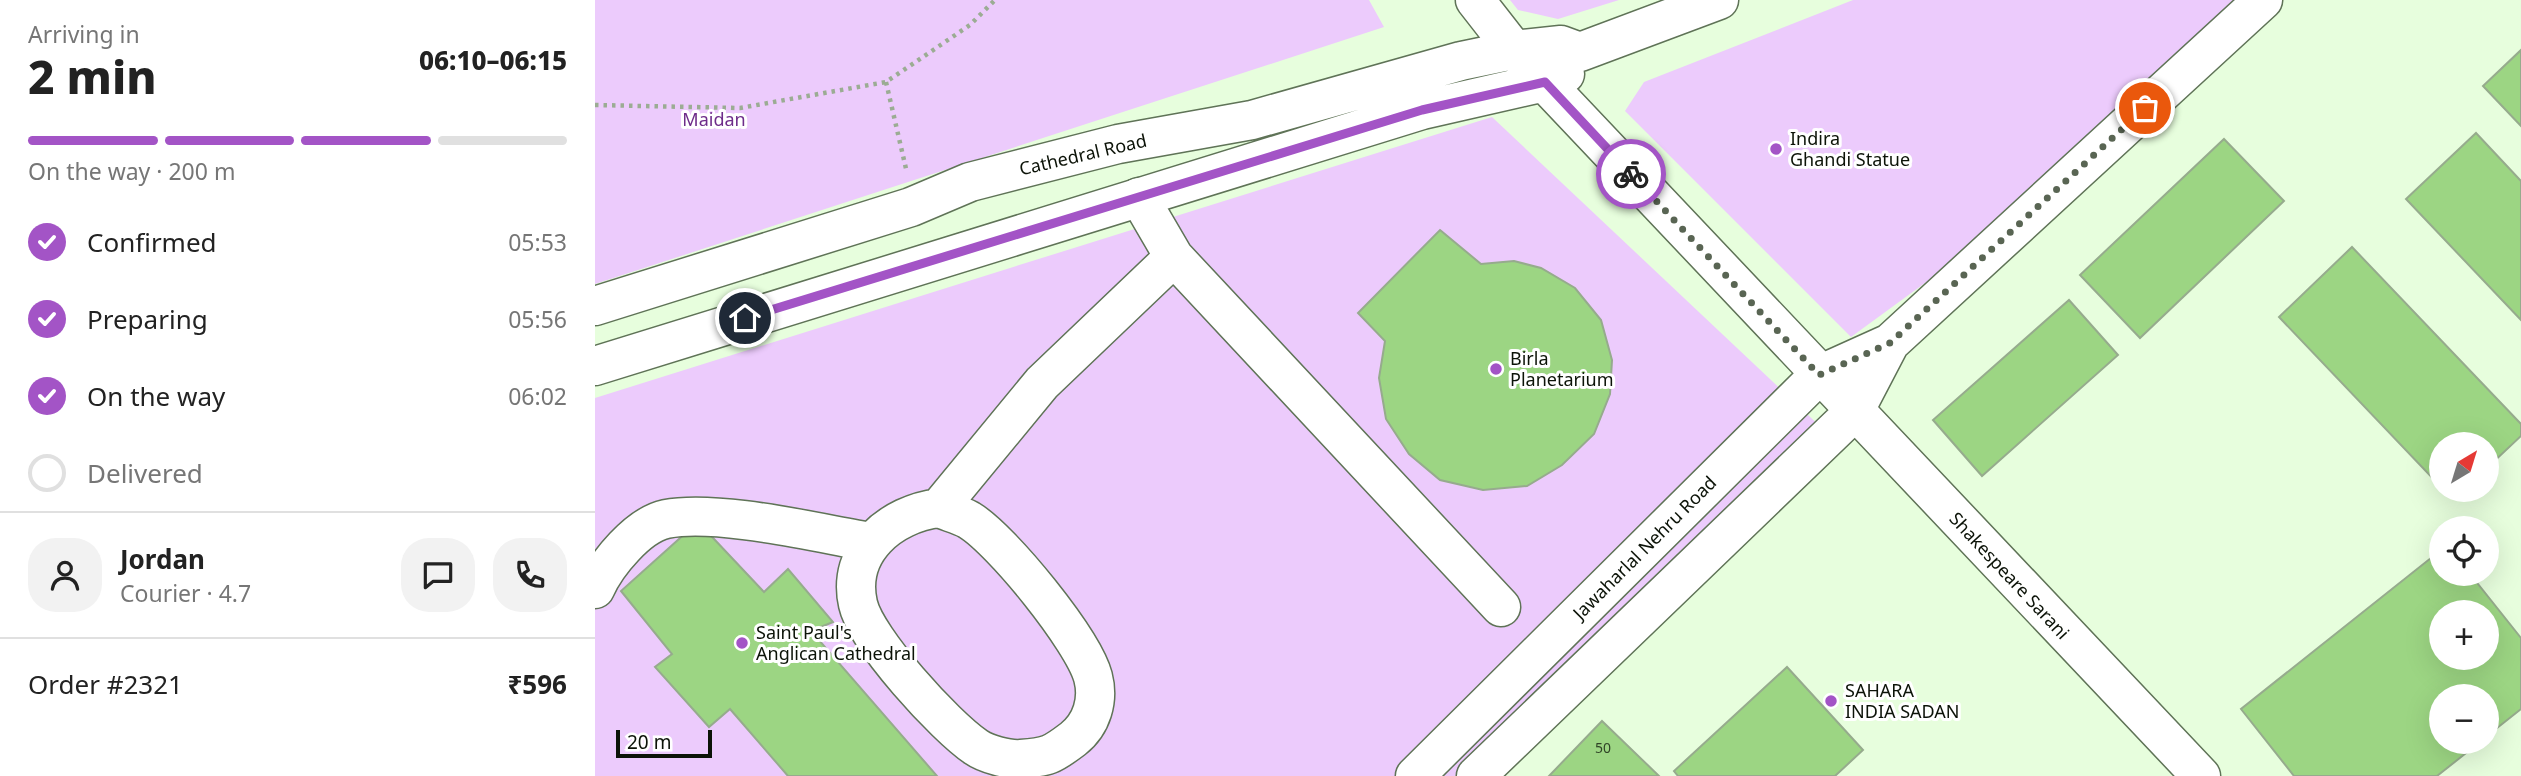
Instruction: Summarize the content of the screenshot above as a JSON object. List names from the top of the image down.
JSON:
{
  "streets": {
    "main road": ["Cathedral Road", "Jawaharlal Nehru Road", "Shakespeare Sarani"]
  },
  "crossings": [
    ["Cathedral Road", "Shakespeare Sarani"],
    ["Jawaharlal Nehru Road", "Shakespeare Sarani"]
  ],
  "parks": ["Maidan"],
  "places": [
    "Indira Ghandi Statue",
    "Birla Planetarium",
    "Saint Paul's Anglican Cathedral",
    "SAHARA INDIA SADAN"
  ],
  "house_numbers": ["50"],
  "scale_bar": "20 m",
  "north": "top right",
  "page": {
    "heading": ["2 min", "Arriving in", "06:10–06:15"],
    "panel": [
      "Jordan",
      "Courier · 4.7",
      "Order #2321",
      "₹596"
    ],
    "bar": "On the way · 200 m",
    "list": [
      ["Confirmed", "05:53"],
      ["Preparing", "05:56"],
      ["On the way", "06:02"],
      "Delivered"
    ],
    "map_buttons": ["+", "−"],
    "scale": "20 m"
  }
}
